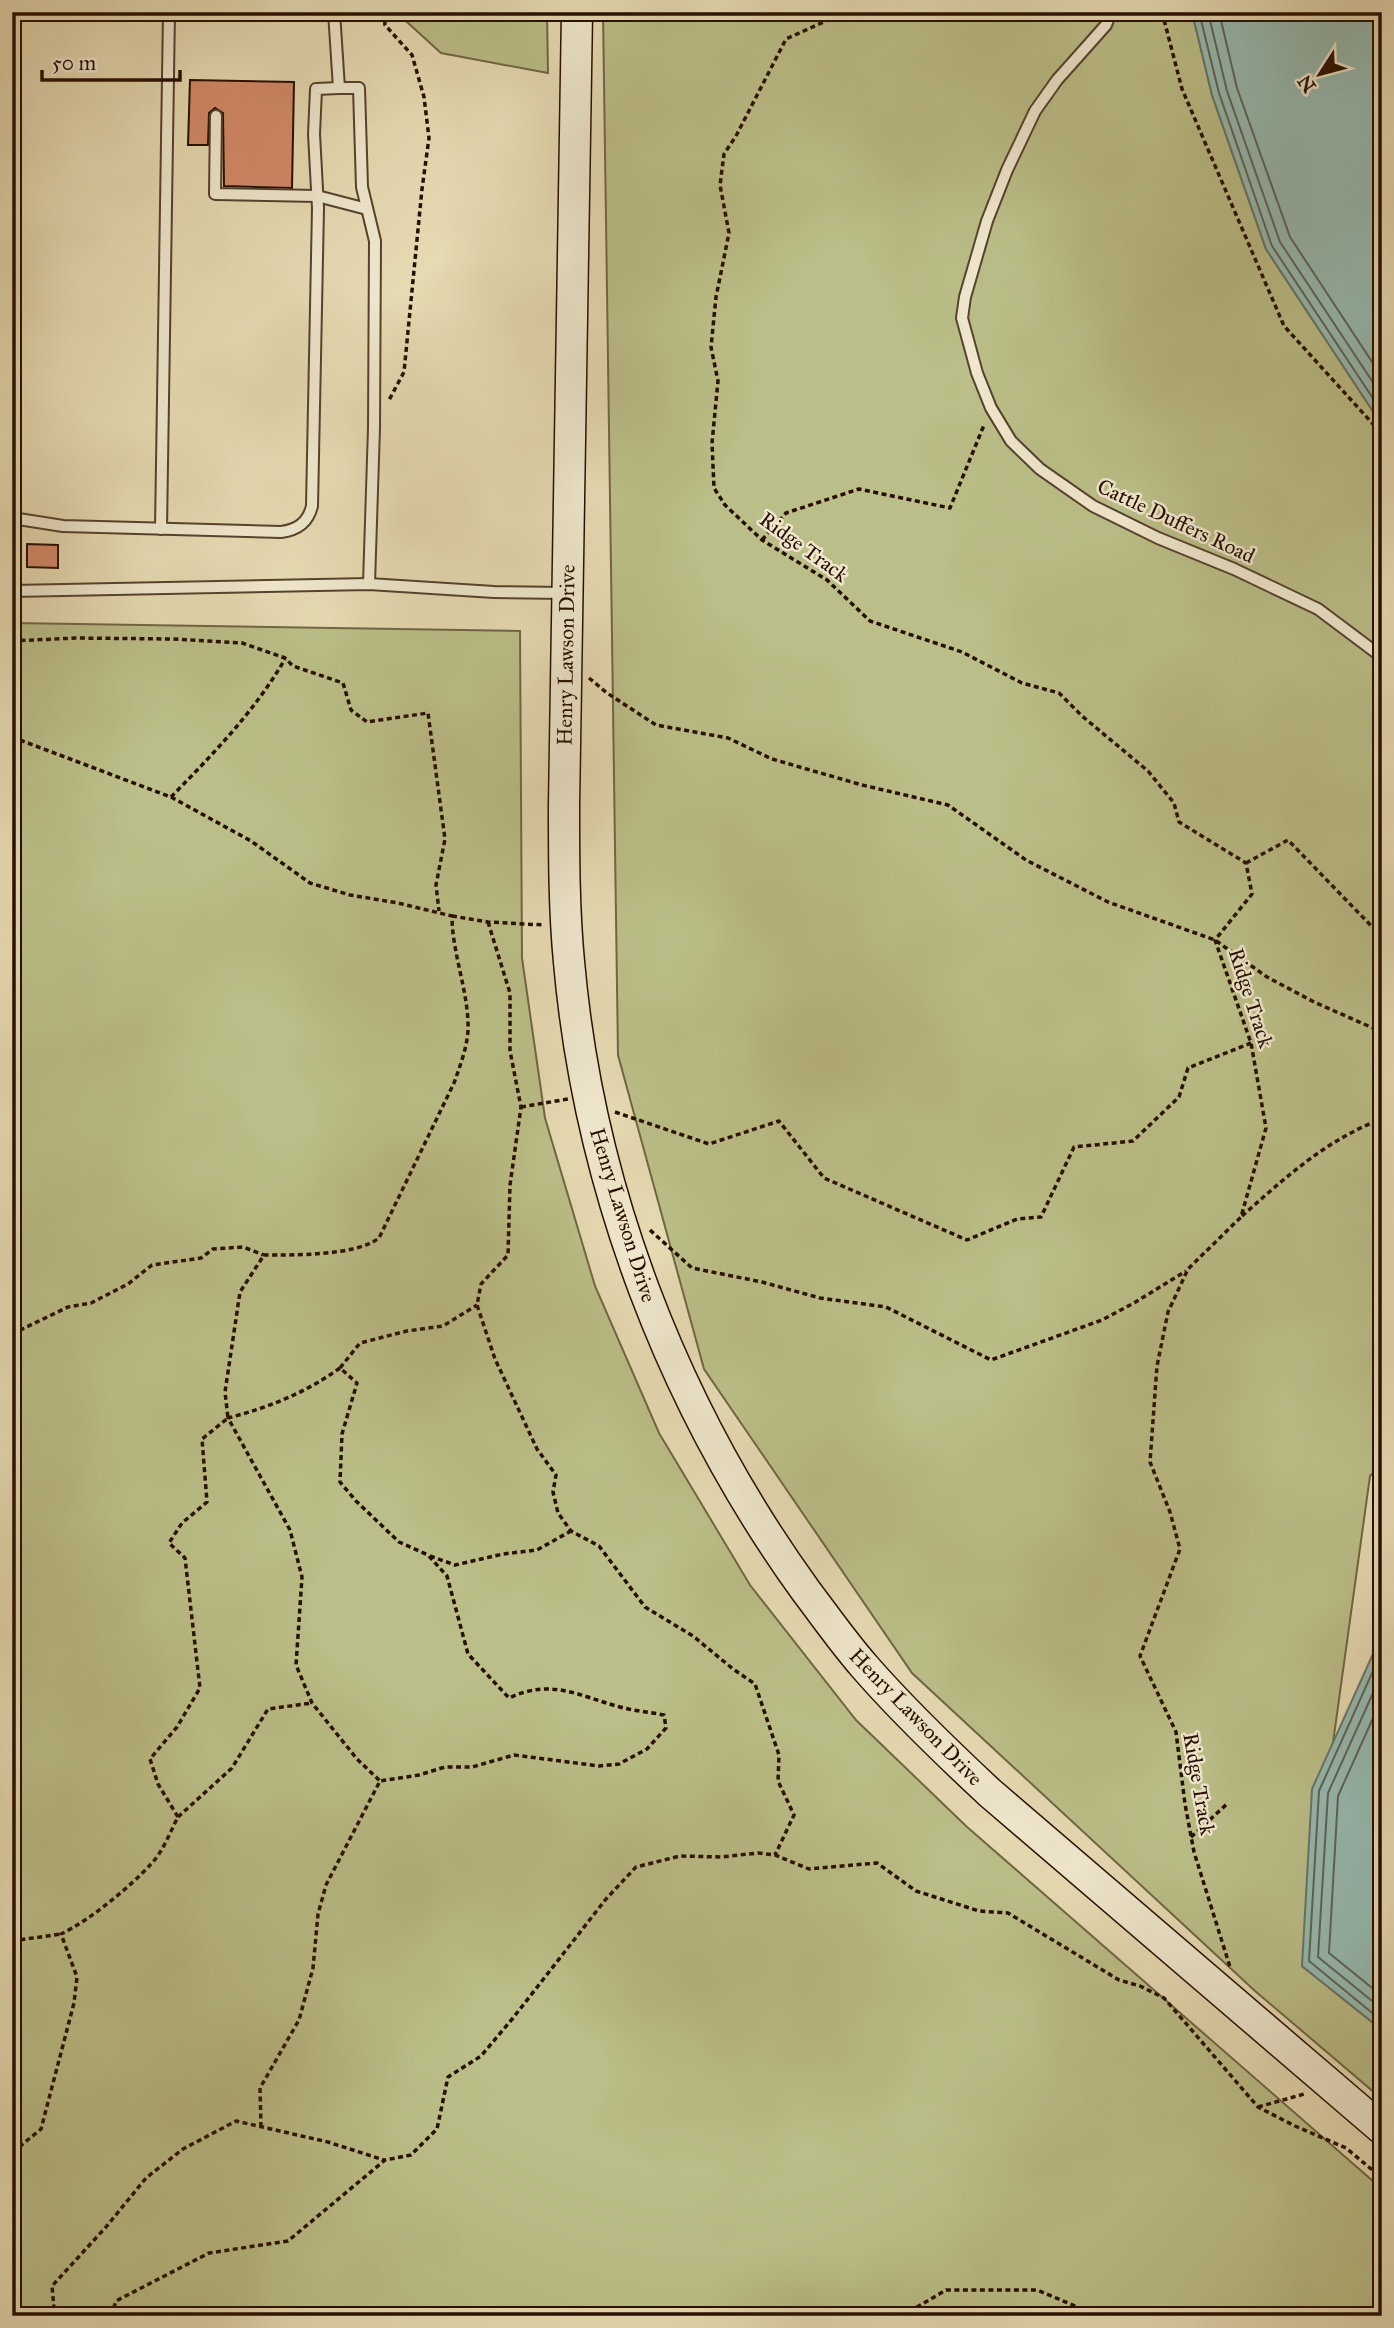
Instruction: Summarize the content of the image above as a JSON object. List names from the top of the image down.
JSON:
{
  "streets": {
    "main road": ["Henry Lawson Drive"],
    "lane": ["Cattle Duffers Road"],
    "path": ["Ridge Track"]
  },
  "crossings": [
    ["Ridge Track", "Henry Lawson Drive"]
  ],
  "scale_bar": "50 m",
  "north": "bottom left"
}
